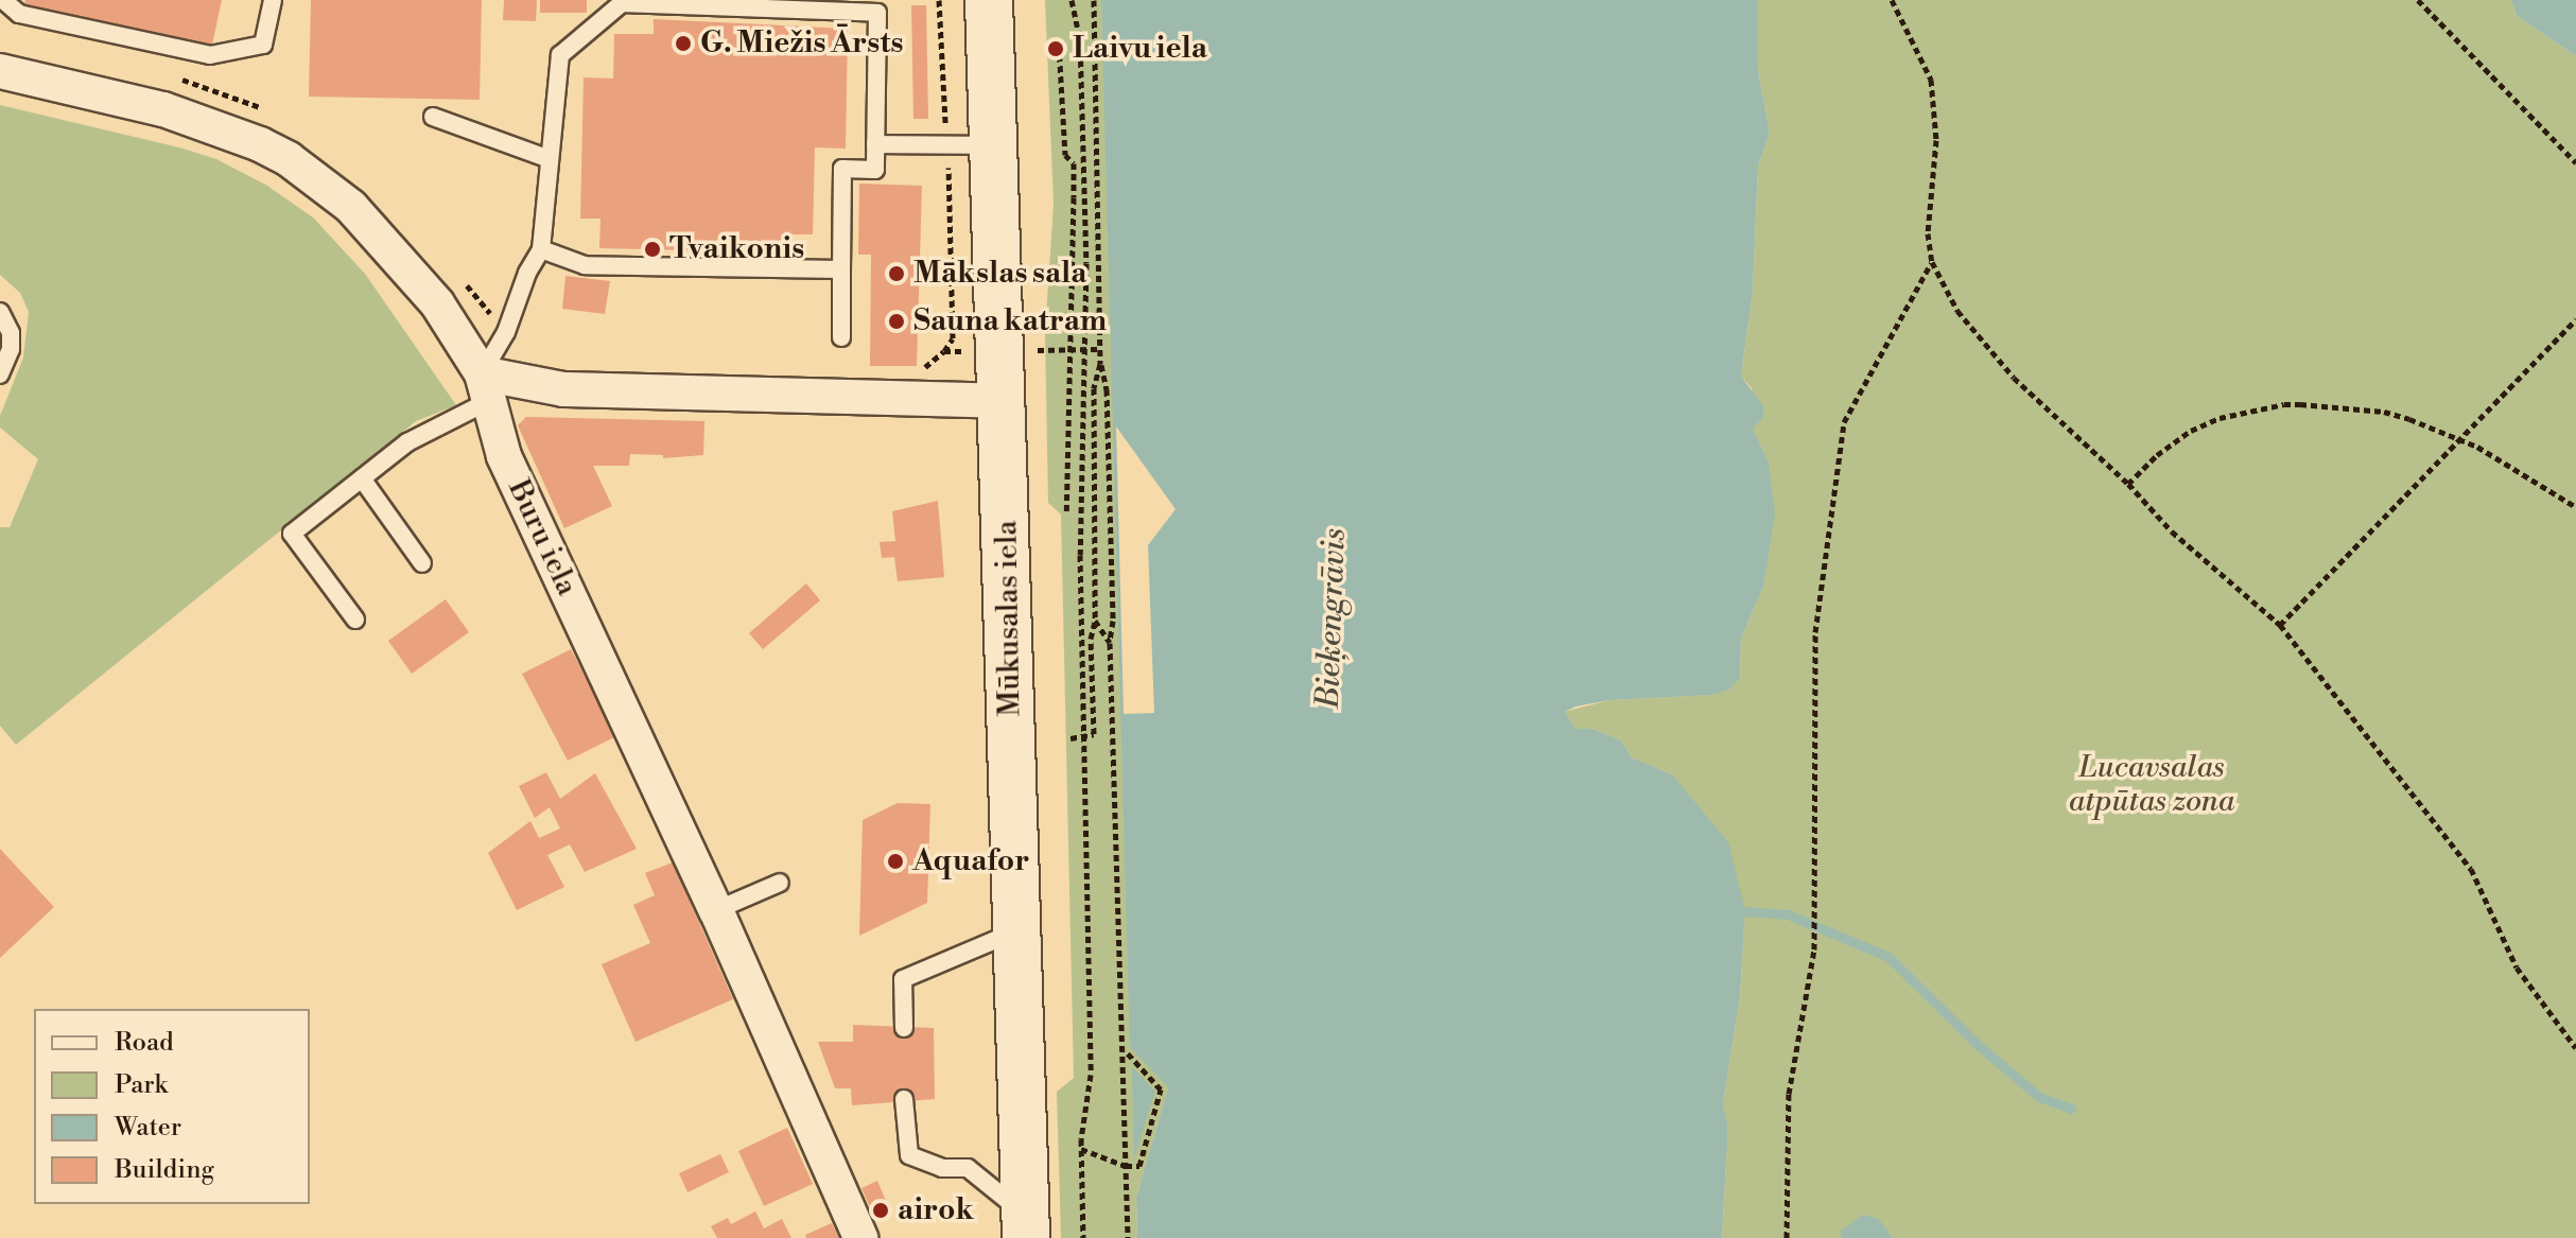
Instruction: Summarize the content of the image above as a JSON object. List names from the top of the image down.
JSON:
{
  "streets": {
    "main road": ["Mūkusalas iela"],
    "street": ["Buru iela"]
  },
  "water": ["Bieķengrāvis"],
  "parks": ["Lucavsalas atpūtas zona"],
  "places": [
    "G. Miežis Ārsts",
    "Laivu iela",
    "Tvaikonis",
    "Mākslas sala",
    "Sauna katram",
    "Aquafor",
    "airok"
  ],
  "legend": [
    "Road",
    "Park",
    "Water",
    "Building"
  ]
}
